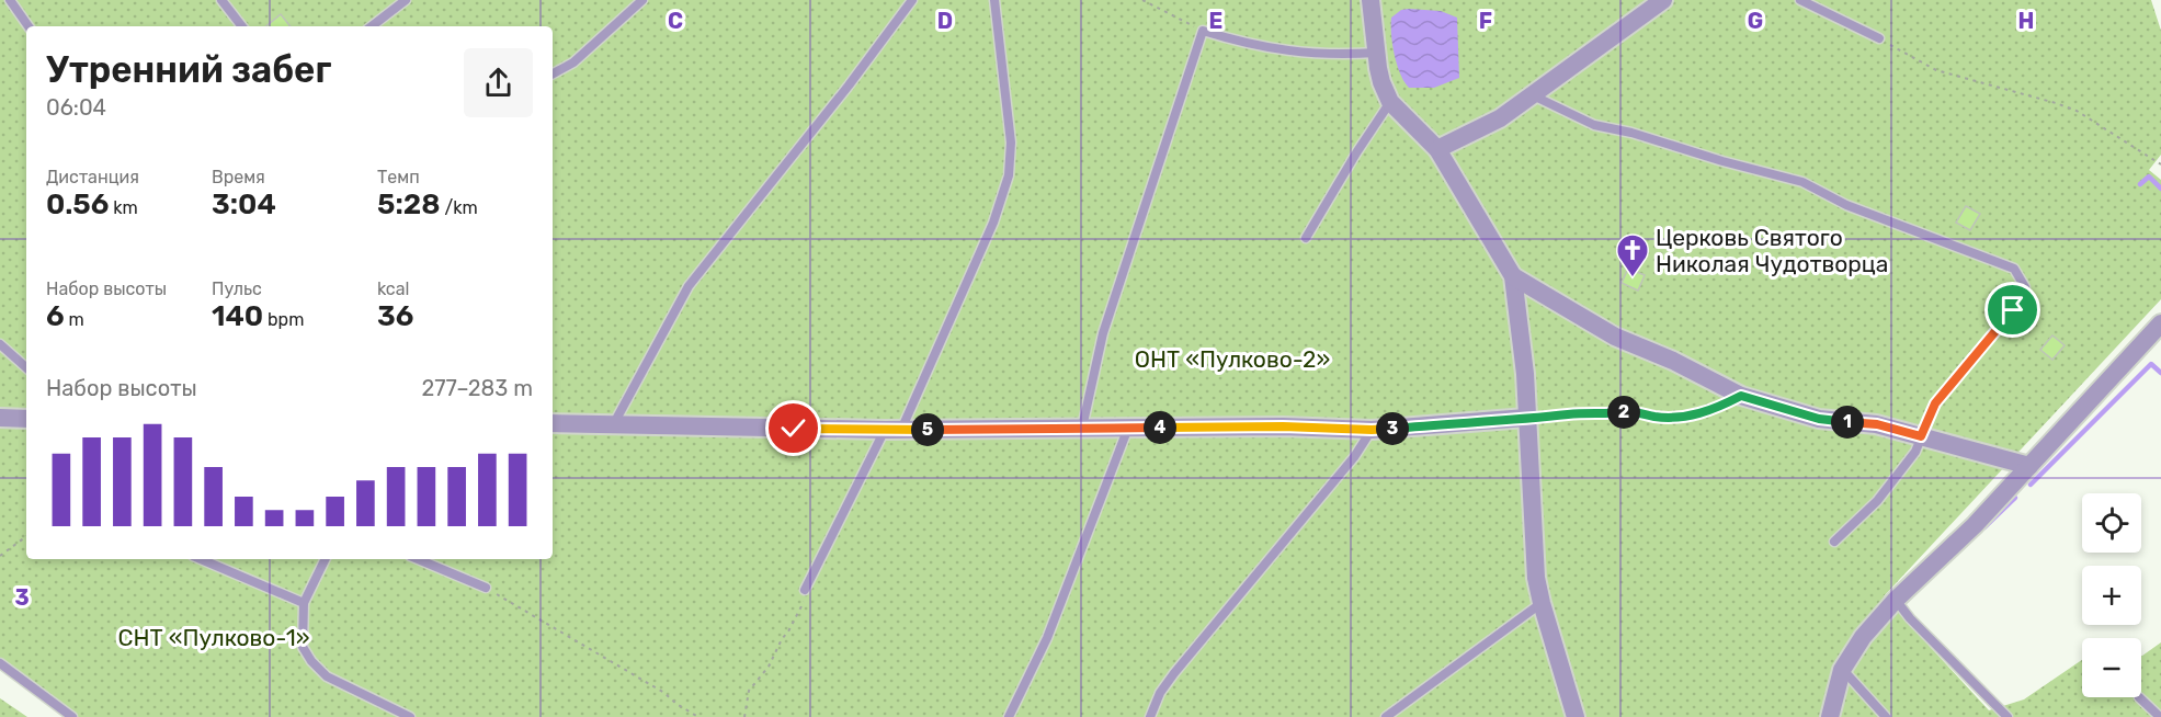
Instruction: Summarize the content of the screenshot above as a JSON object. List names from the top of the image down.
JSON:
{
  "parks": ["ОНТ «Пулково-2»", "СНТ «Пулково-1»"],
  "places": {
    "church": ["Церковь Святого Николая Чудотворца"]
  },
  "page": {
    "heading": ["Утренний забег", "06:04"],
    "stats": [
      ["Дистанция", "0.56 km"],
      ["Время", "3:04"],
      ["Темп", "5:28 /km"],
      ["Набор высоты", "6 m"],
      ["Пульс", "140 bpm"],
      ["kcal", "36"]
    ],
    "chart": ["Набор высоты", "277–283 m"],
    "pins": [
      "2",
      "1",
      "4",
      "3",
      "5"
    ],
    "map_buttons": ["+", "−"]
  },
  "grid": {
    "columns": [
      "C",
      "D",
      "E",
      "F",
      "G",
      "H"
    ],
    "rows": ["3"]
  }
}
